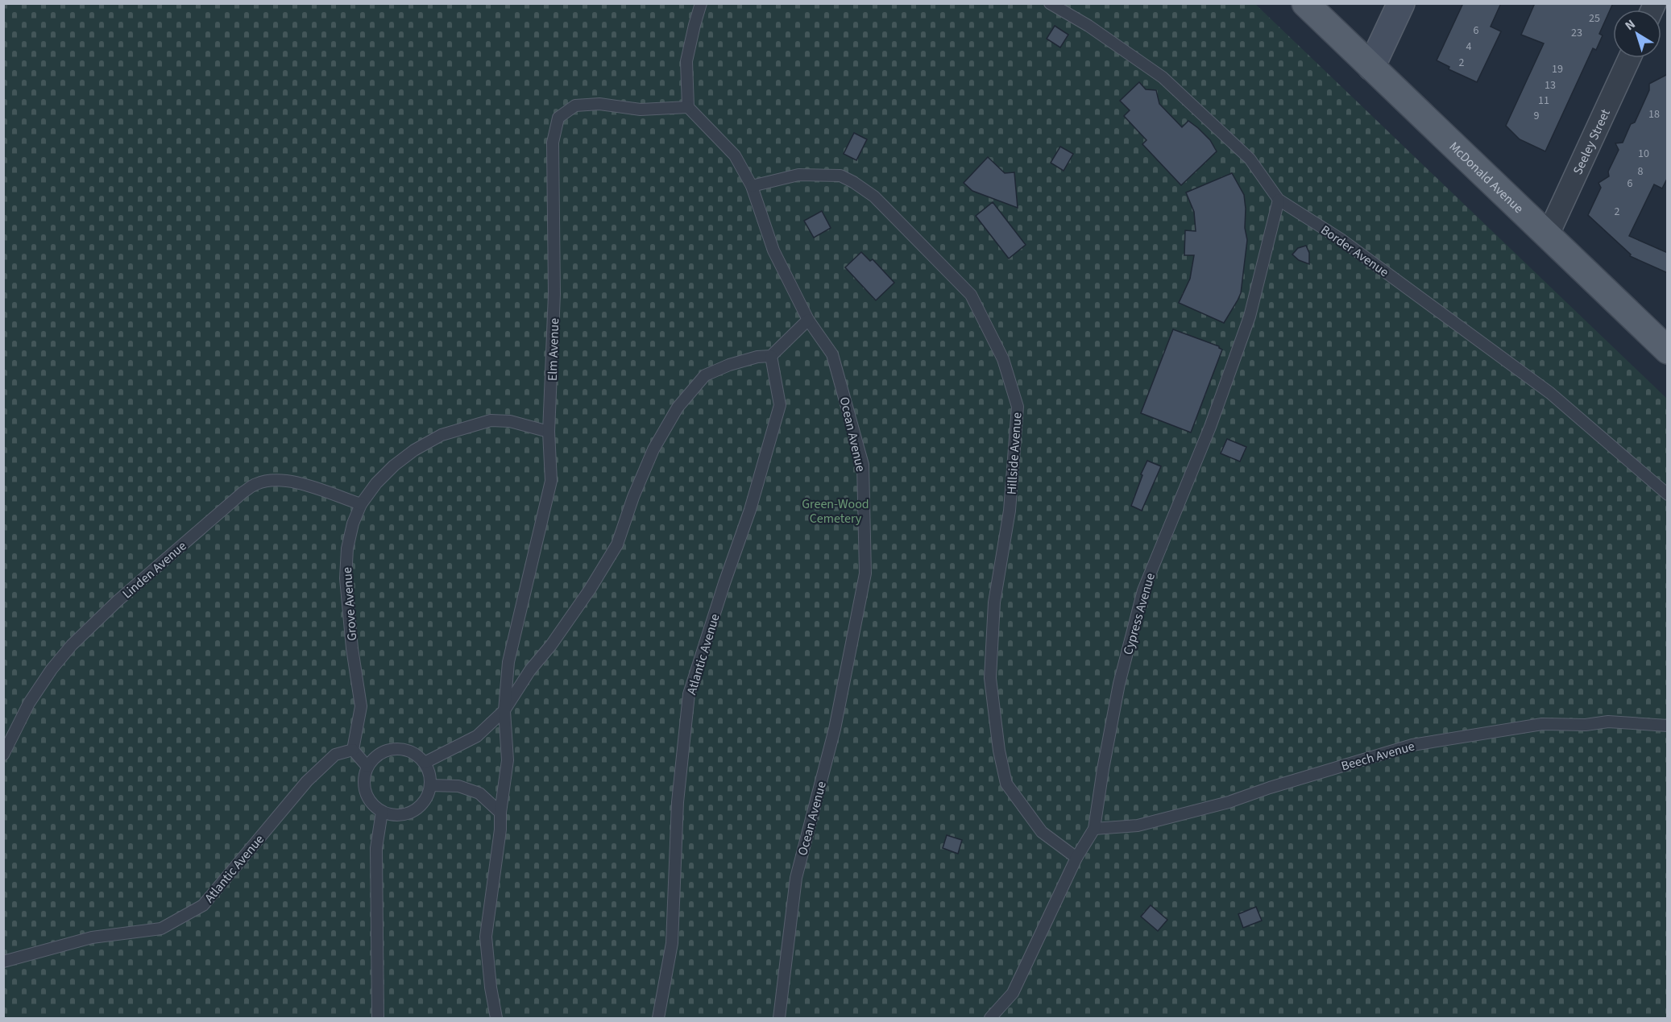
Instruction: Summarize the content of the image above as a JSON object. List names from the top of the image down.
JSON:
{
  "streets": {
    "main road": ["McDonald Avenue"],
    "street": ["Seeley Street"],
    "lane": [
      "Border Avenue",
      "Elm Avenue",
      "Ocean Avenue",
      "Hillside Avenue",
      "Linden Avenue",
      "Grove Avenue",
      "Cypress Avenue",
      "Atlantic Avenue",
      "Beech Avenue"
    ]
  },
  "crossings": [
    ["Seeley Street", "McDonald Avenue"],
    ["Border Avenue", "Cypress Avenue"],
    ["Elm Avenue", "Ocean Avenue"],
    ["Elm Avenue", "Grove Avenue"],
    ["Ocean Avenue", "Hillside Avenue"],
    ["Hillside Avenue", "Cypress Avenue"],
    ["Linden Avenue", "Grove Avenue"],
    ["Grove Avenue", "Atlantic Avenue"],
    ["Cypress Avenue", "Beech Avenue"]
  ],
  "parks": ["Green-Wood Cemetery"],
  "house_numbers": [
    "25",
    "6",
    "23",
    "4",
    "2",
    "19",
    "13",
    "11",
    "18",
    "9",
    "10",
    "8",
    "6",
    "2"
  ],
  "north": "top left"
}
